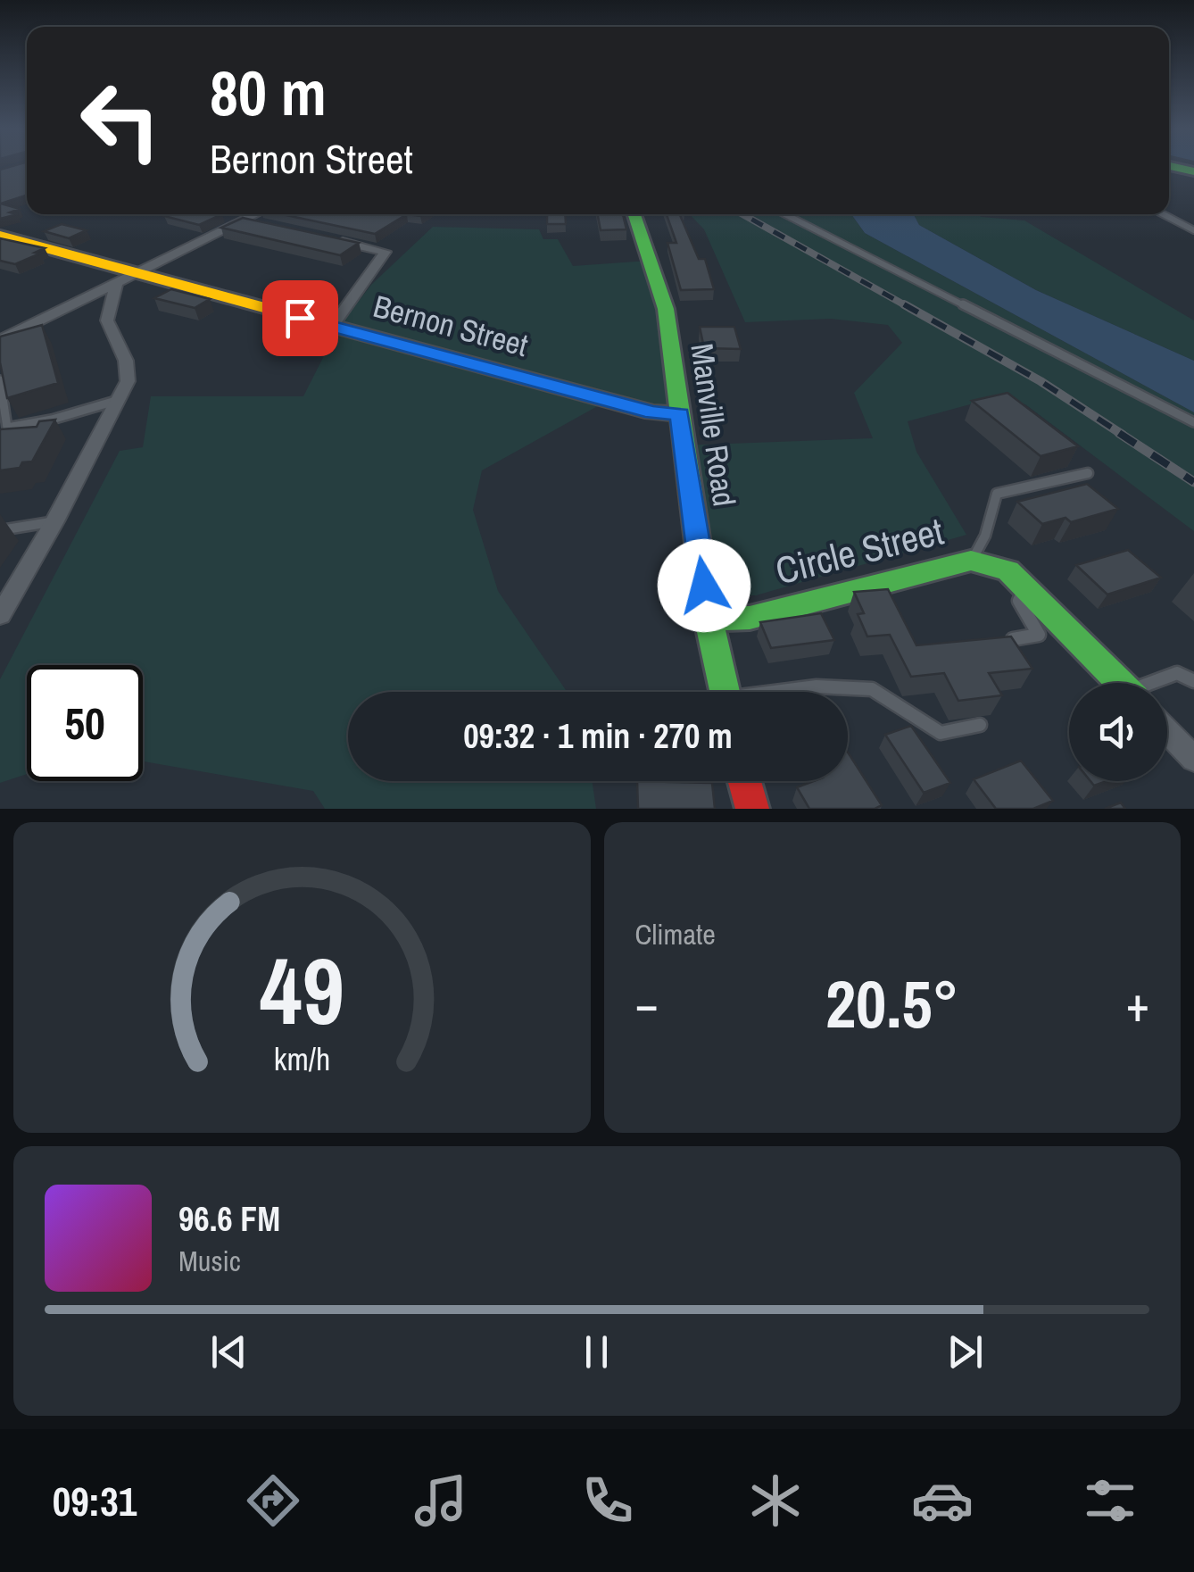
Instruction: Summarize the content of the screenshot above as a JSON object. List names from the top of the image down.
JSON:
{
  "streets": {
    "street": ["Bernon Street", "Manville Road", "Circle Street"]
  },
  "crossings": [
    ["Bernon Street", "Manville Road"],
    ["Manville Road", "Circle Street"]
  ],
  "page": {
    "turn": ["80 m", "Bernon Street"],
    "limit": "50",
    "trip": "09:32 · 1 min · 270 m",
    "tile": "Climate",
    "heat": ["−", "20.5°", "+"],
    "song": ["96.6 FM", "Music"],
    "tabs": "09:31",
    "gauge": ["49", "km/h"]
  }
}
